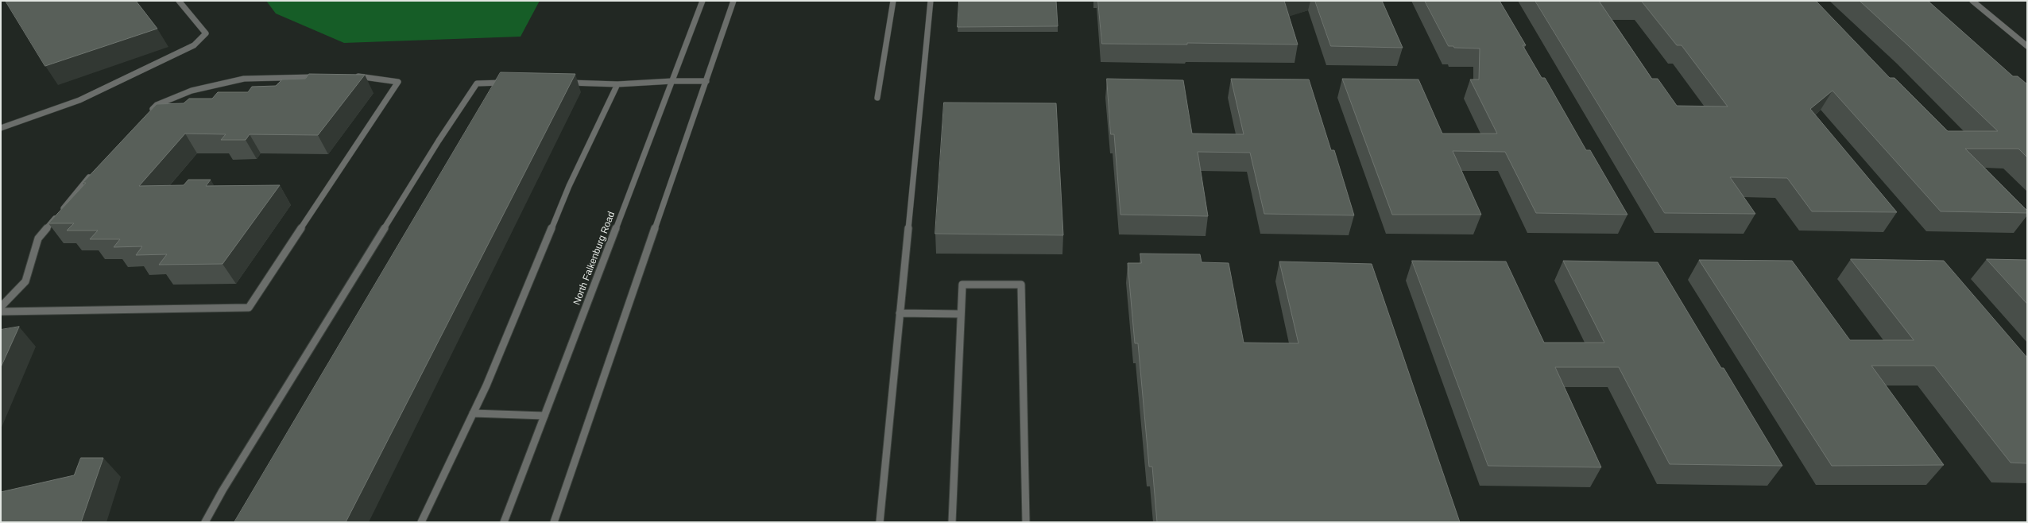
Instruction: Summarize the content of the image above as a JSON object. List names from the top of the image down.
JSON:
{
  "streets": {
    "street": ["North Falkenburg Road"]
  }
}
